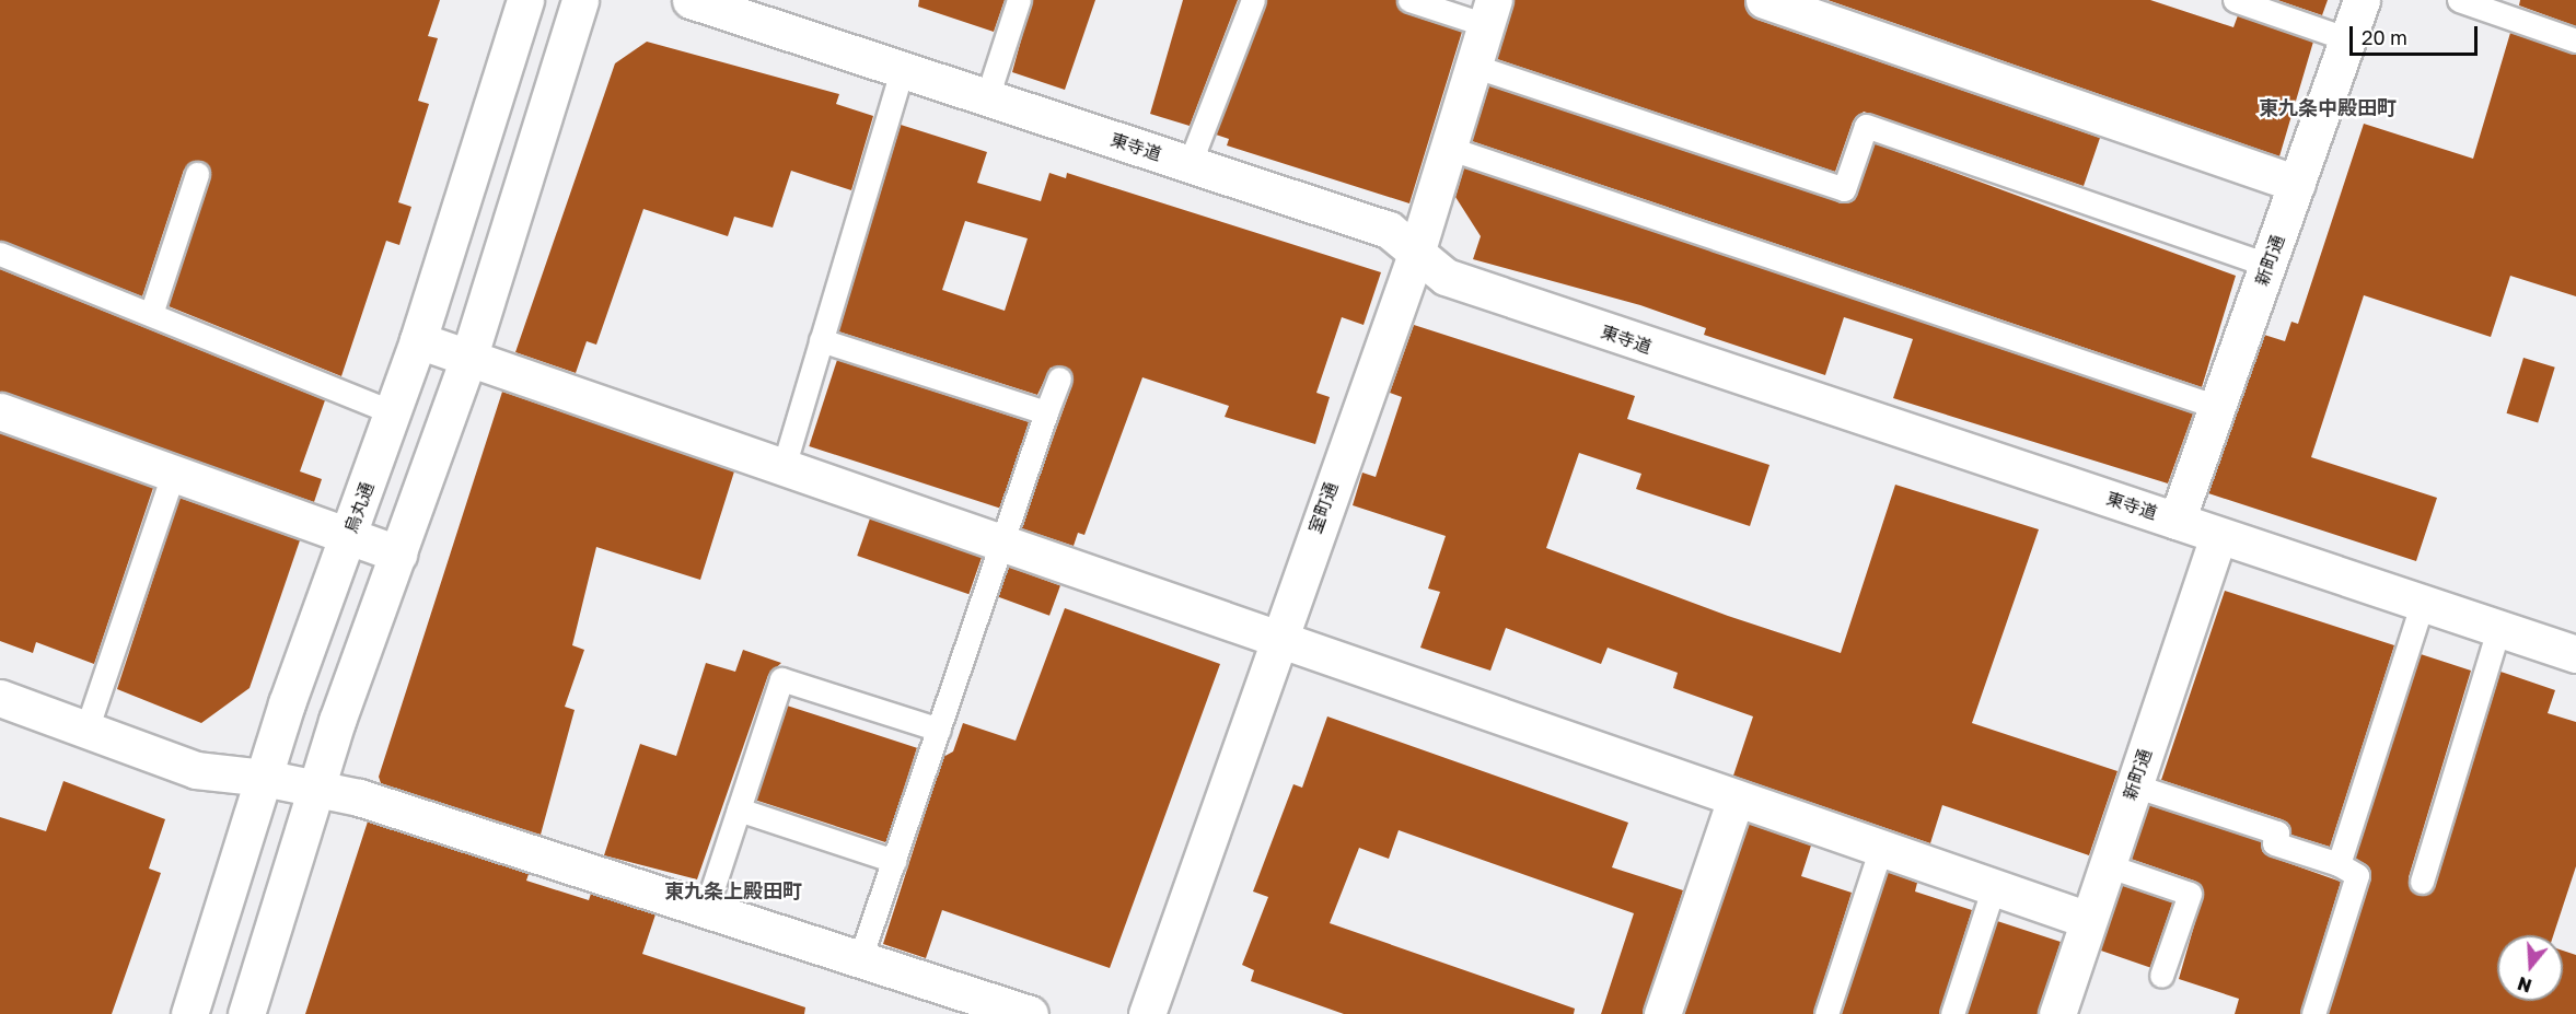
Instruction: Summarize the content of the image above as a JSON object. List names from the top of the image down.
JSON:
{
  "streets": {
    "street": [
      "東寺道",
      "新町通",
      "烏丸通",
      "室町通"
    ]
  },
  "crossings": [
    ["東寺道", "新町通"],
    ["東寺道", "室町通"]
  ],
  "districts": ["東九条中殿田町", "東九条上殿田町"],
  "scale_bar": "20 m",
  "north": "bottom"
}
